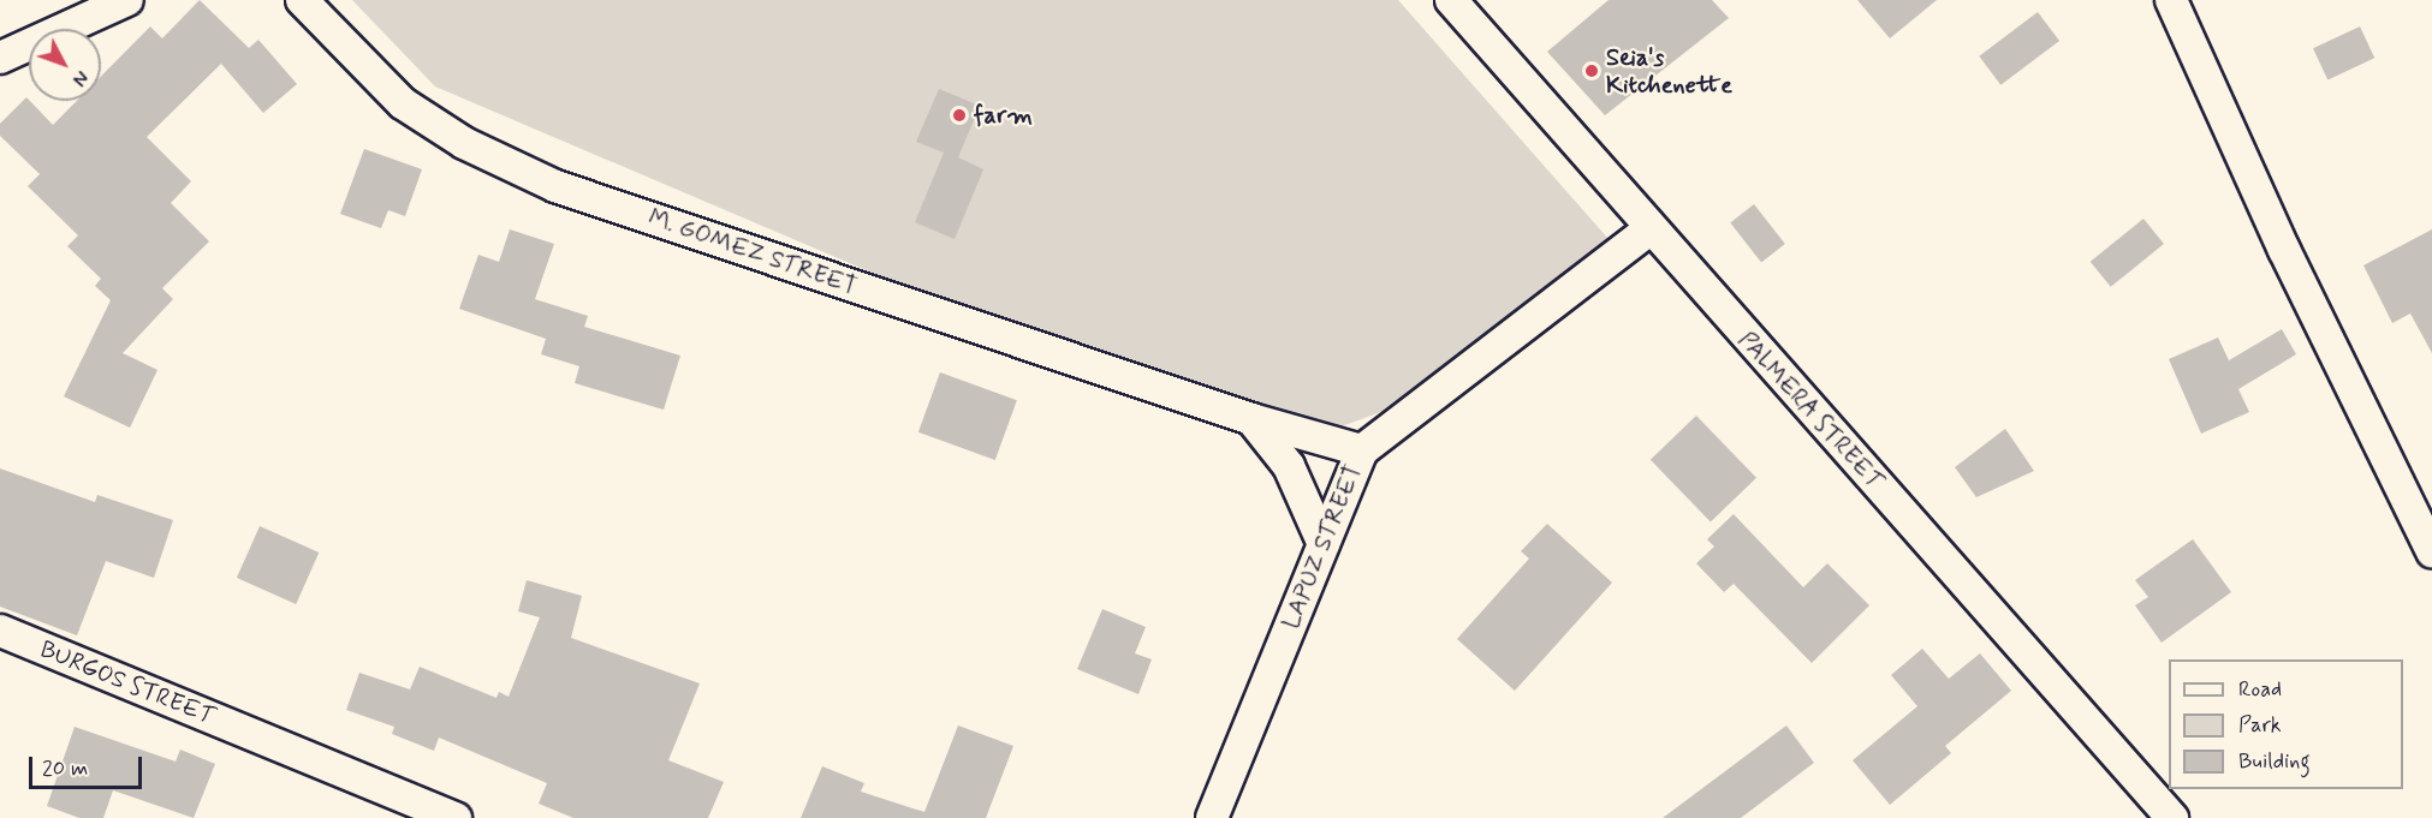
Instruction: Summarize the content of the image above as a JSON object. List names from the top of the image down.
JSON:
{
  "streets": {
    "street": [
      "M. GOMEZ STREET",
      "PALMERA STREET",
      "LAPUZ STREET",
      "BURGOS STREET"
    ]
  },
  "crossings": [
    ["M. GOMEZ STREET", "LAPUZ STREET"],
    ["PALMERA STREET", "LAPUZ STREET"]
  ],
  "places": ["Seia's Kitchenette", "farm"],
  "legend": ["Road", "Park", "Building"],
  "scale_bar": "20 m",
  "north": "bottom right"
}
